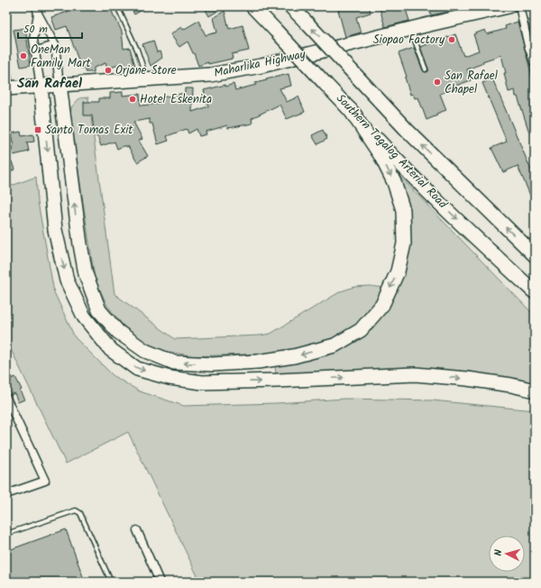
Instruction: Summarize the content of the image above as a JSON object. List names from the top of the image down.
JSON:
{
  "streets": {
    "highway": ["Maharlika Highway", "Southern Tagalog Arterial Road"]
  },
  "districts": ["San Rafael"],
  "places": {
    "other": [
      "Siopao Factory",
      "OneMan Family Mart",
      "Orjane Store",
      "San Rafael Chapel",
      "Hotel Eskenita"
    ],
    "transit": ["Santo Tomas Exit"]
  },
  "scale_bar": "50 m",
  "north": "left"
}
